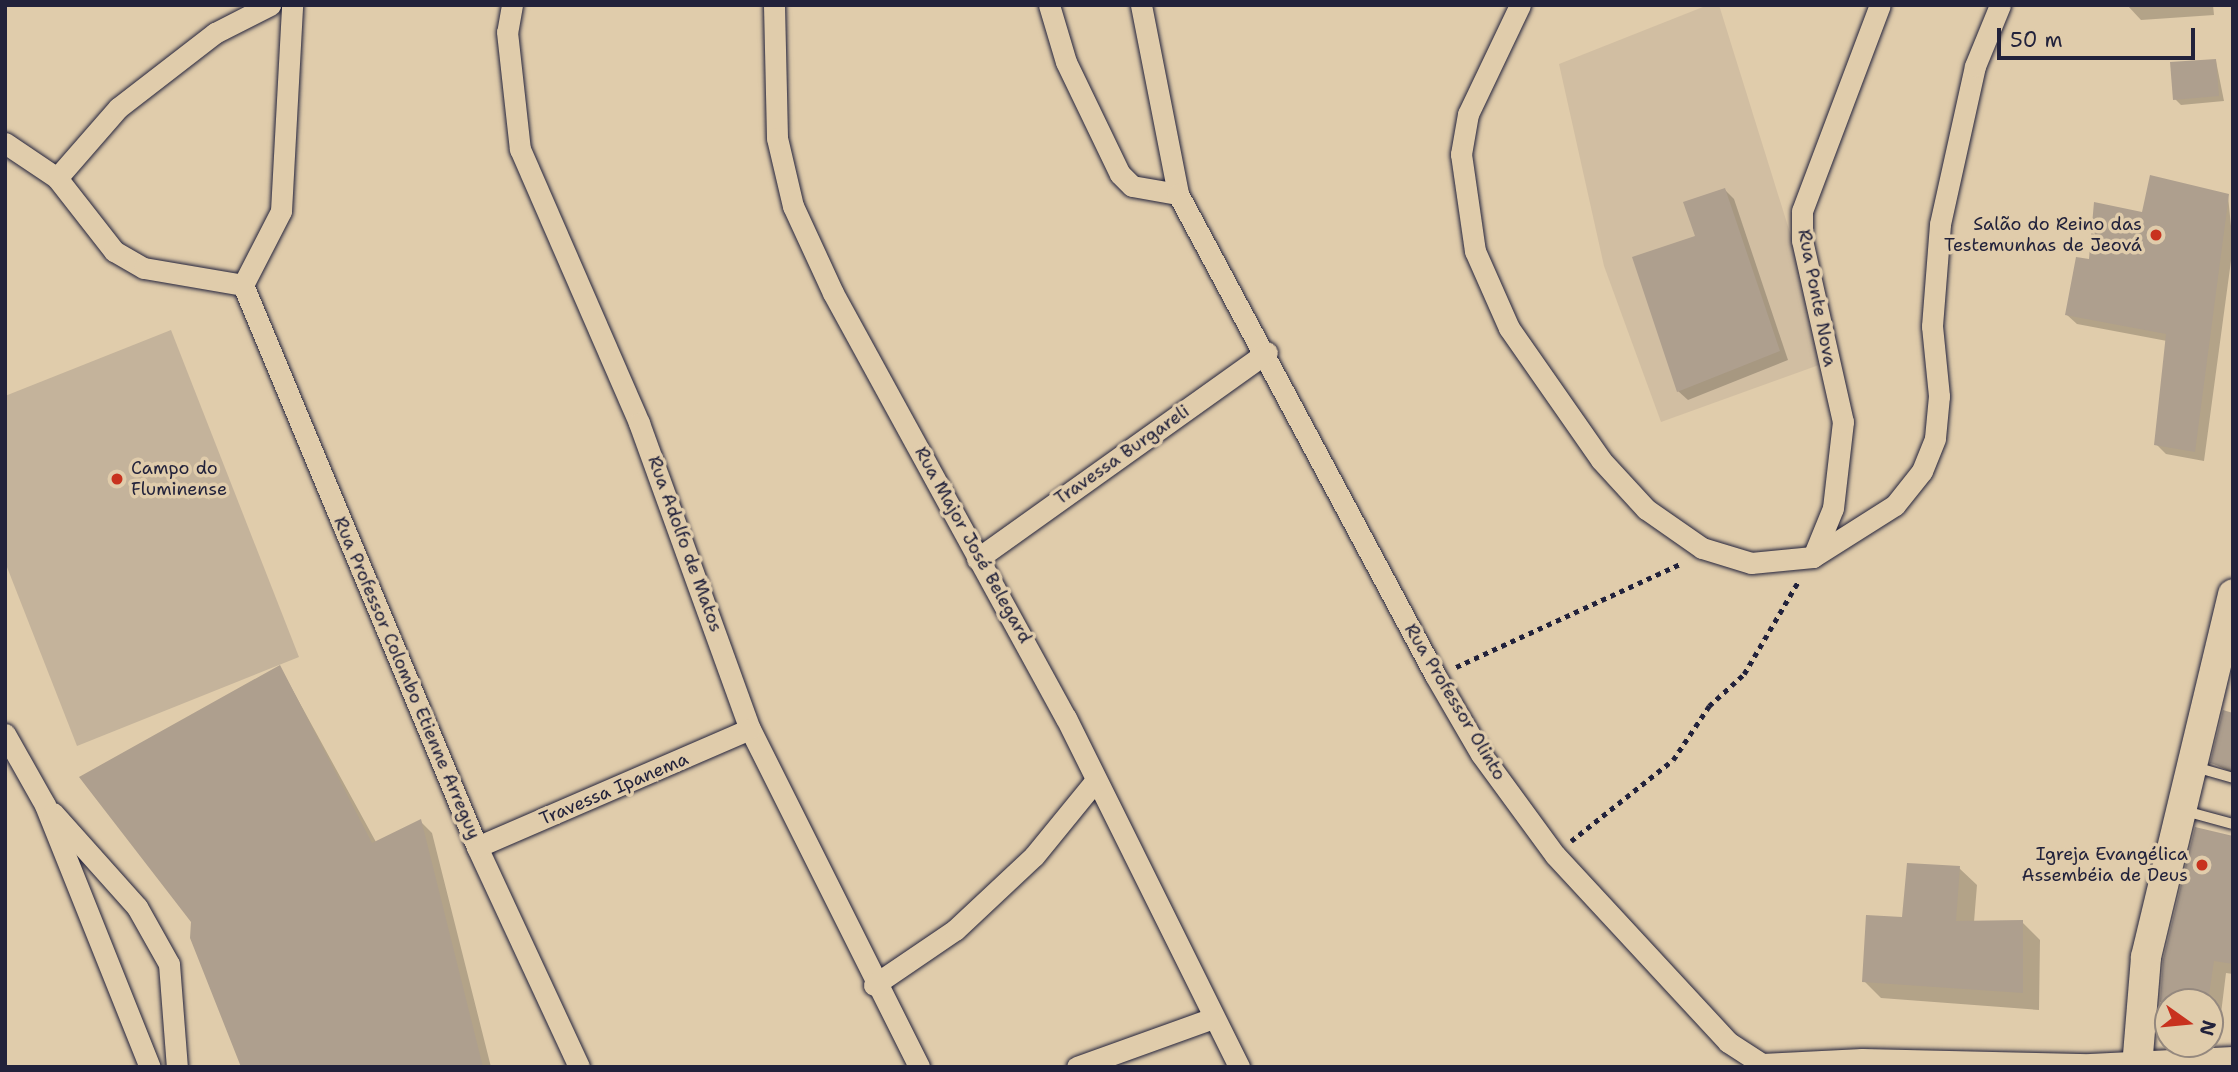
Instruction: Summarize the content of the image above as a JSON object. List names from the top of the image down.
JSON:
{
  "streets": {
    "street": [
      "Rua Ponte Nova",
      "Travessa Burgareli",
      "Rua Adolfo de Matos",
      "Rua Major José Belegard",
      "Rua Professor Colombo Etienne Arreguy",
      "Rua Professor Olinto",
      "Travessa Ipanema"
    ]
  },
  "crossings": [
    ["Travessa Burgareli", "Rua Major José Belegard"],
    ["Travessa Burgareli", "Rua Professor Olinto"],
    ["Rua Adolfo de Matos", "Travessa Ipanema"],
    ["Rua Professor Colombo Etienne Arreguy", "Travessa Ipanema"]
  ],
  "places": ["Salão do Reino das Testemunhas de Jeová", "Campo do Fluminense", "Igreja Evangélica Assembéia de Deus"],
  "scale_bar": "50 m",
  "north": "right"
}
